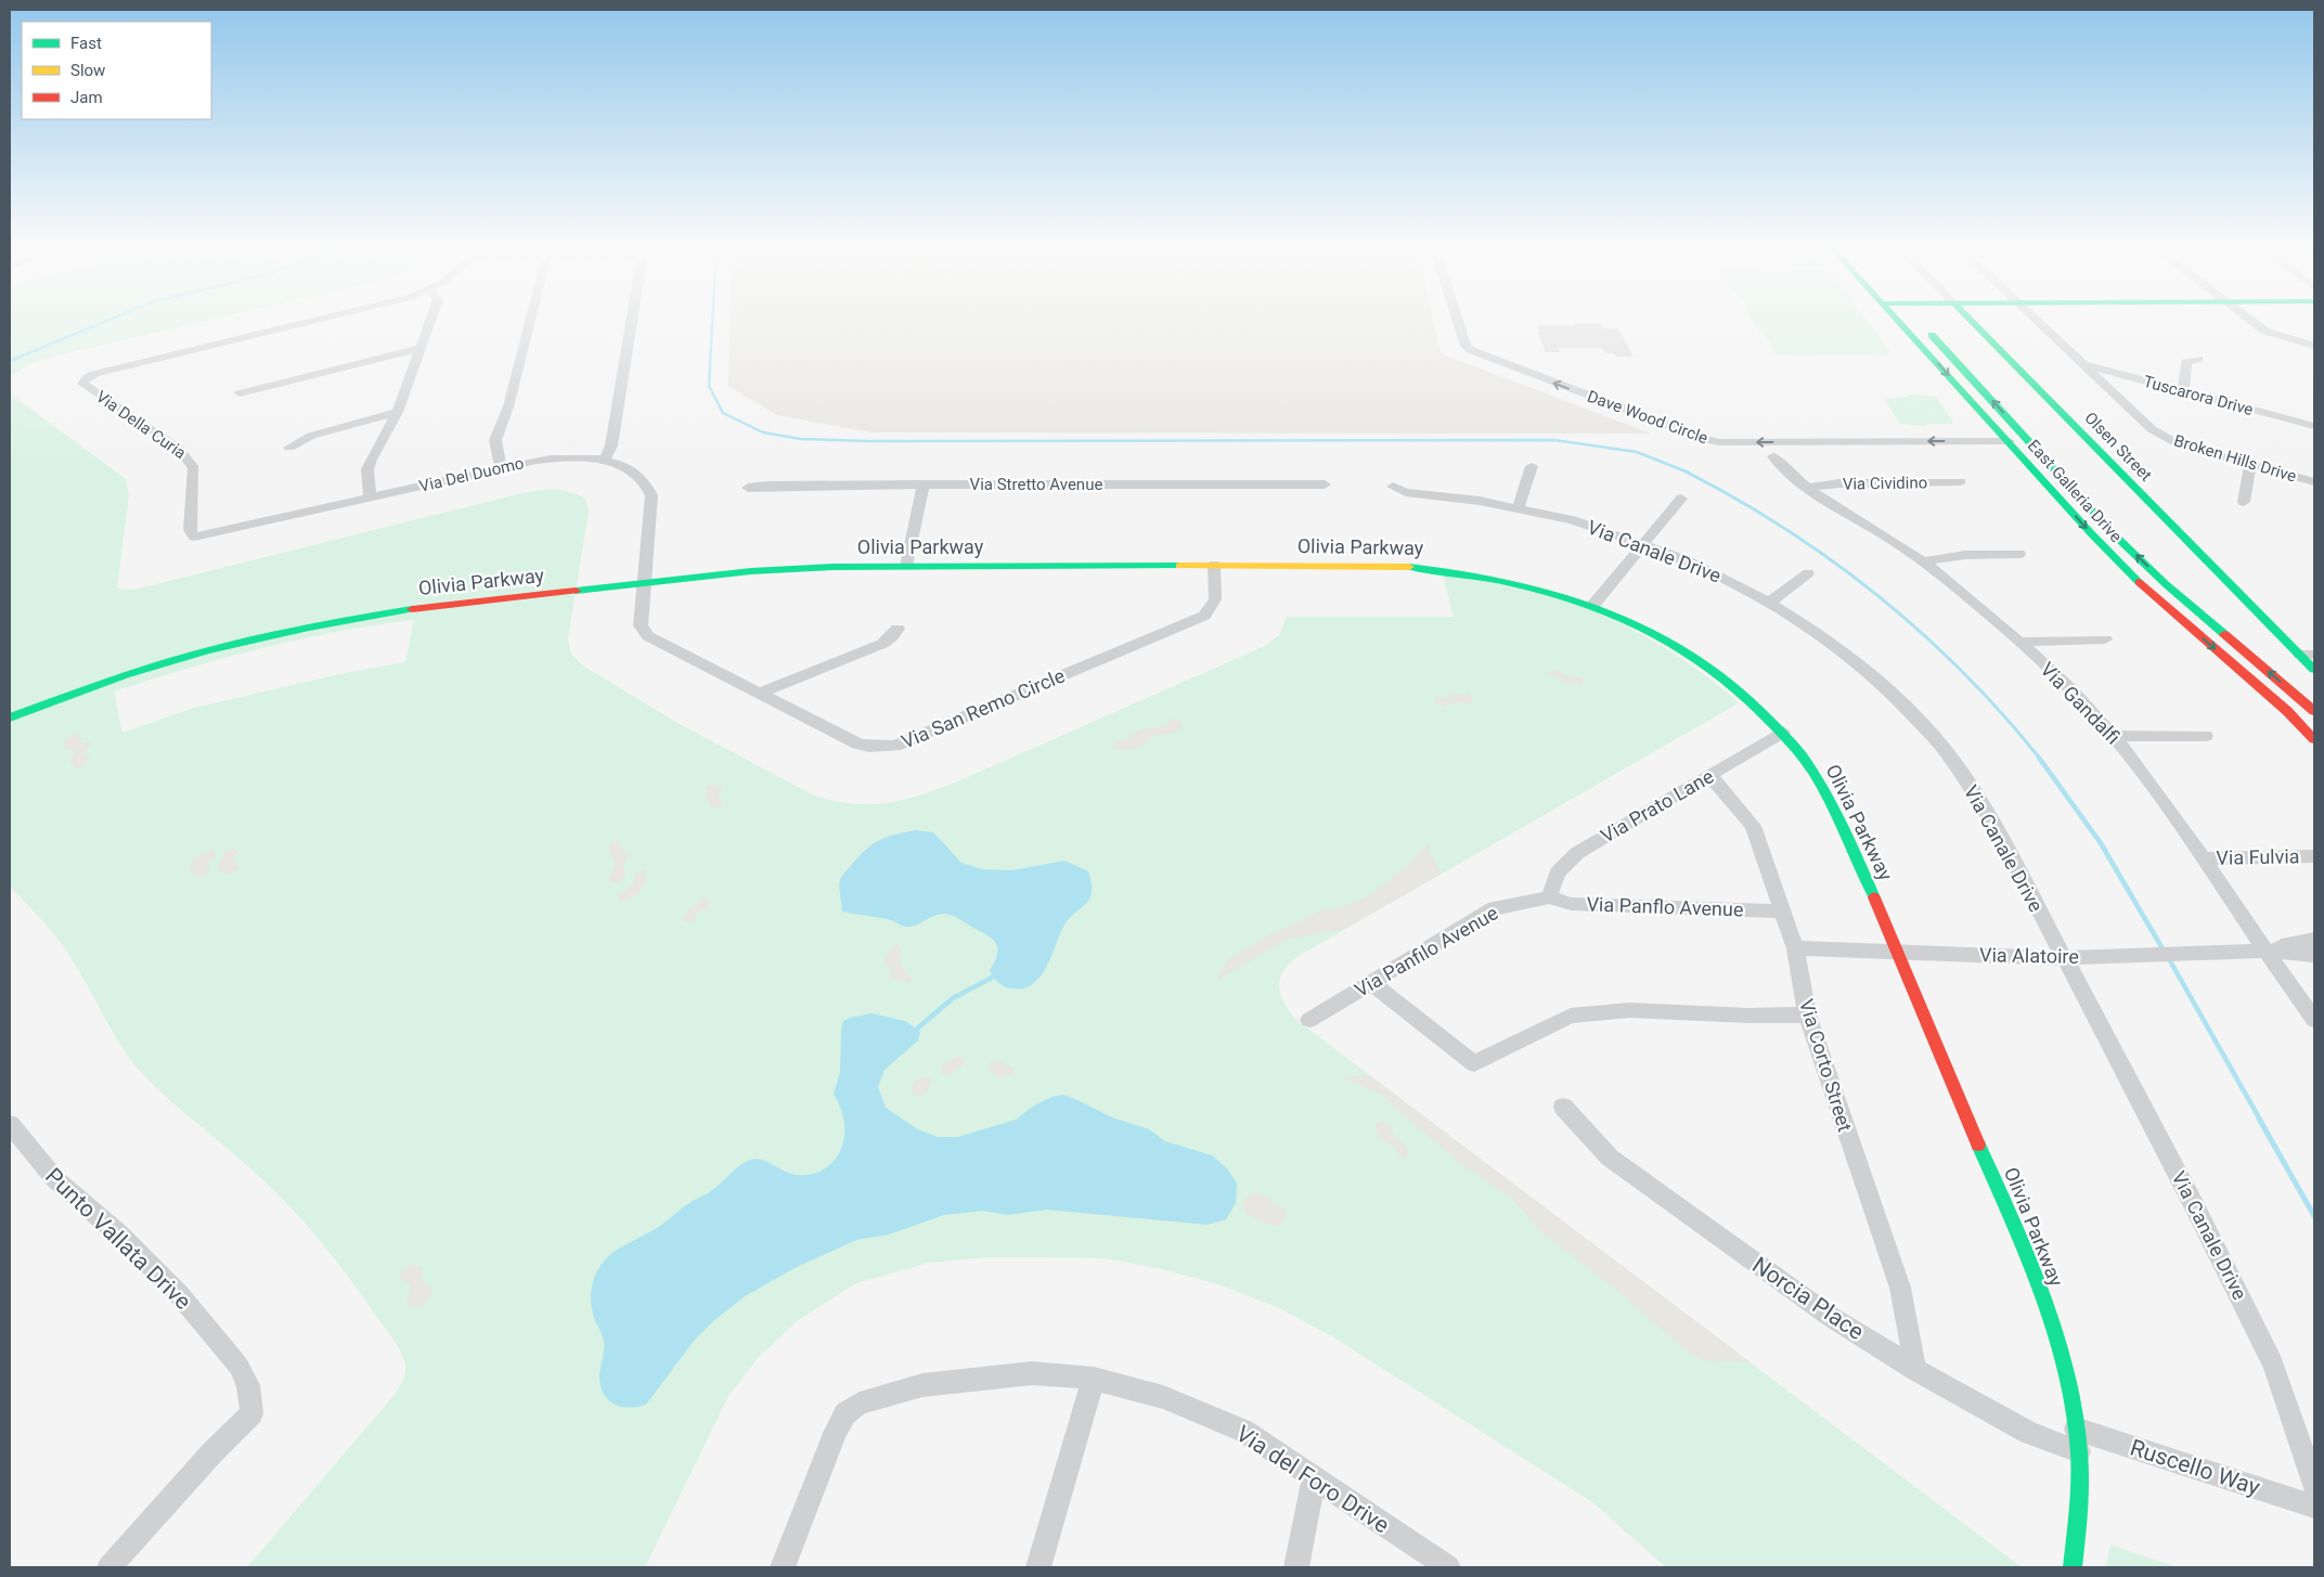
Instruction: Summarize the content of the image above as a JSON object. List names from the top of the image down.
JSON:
{
  "streets": {
    "street": [
      "Tuscarora Drive",
      "Dave Wood Circle",
      "Via Della Curia",
      "Olsen Street",
      "Broken Hills Drive",
      "Via Del Duomo",
      "Via Cividino",
      "Via Stretto Avenue",
      "East Galleria Drive",
      "Olivia Parkway",
      "Via Canale Drive",
      "Via Gandalfi",
      "Via San Remo Circle",
      "Via Prato Lane",
      "Via Fulvia",
      "Via Panflo Avenue",
      "Via Panfilo Avenue",
      "Via Alatoire",
      "Via Corto Street",
      "Punto Vallata Drive",
      "Norcia Place",
      "Ruscello Way",
      "Via del Foro Drive"
    ]
  },
  "crossings": [
    ["Tuscarora Drive", "Broken Hills Drive"],
    ["Dave Wood Circle", "East Galleria Drive"],
    ["Via Della Curia", "Via Del Duomo"],
    ["Via Del Duomo", "Olivia Parkway"],
    ["Via Del Duomo", "Via San Remo Circle"],
    ["Via Cividino", "Via Gandalfi"],
    ["Olivia Parkway", "Via San Remo Circle"],
    ["Olivia Parkway", "Via Prato Lane"],
    ["Olivia Parkway", "Via Alatoire"],
    ["Olivia Parkway", "Norcia Place"],
    ["Olivia Parkway", "Ruscello Way"],
    ["Via Canale Drive", "Via Alatoire"],
    ["Via Gandalfi", "Via Fulvia"],
    ["Via Gandalfi", "Via Alatoire"],
    ["Via Prato Lane", "Via Panflo Avenue"],
    ["Via Prato Lane", "Via Panfilo Avenue"],
    ["Via Prato Lane", "Via Corto Street"],
    ["Via Panflo Avenue", "Via Panfilo Avenue"],
    ["Via Panflo Avenue", "Via Corto Street"],
    ["Via Alatoire", "Via Corto Street"],
    ["Via Corto Street", "Norcia Place"],
    ["Norcia Place", "Ruscello Way"]
  ],
  "one_way": ["Dave Wood Circle"],
  "legend": ["Fast", "Slow", "Jam"]
}
